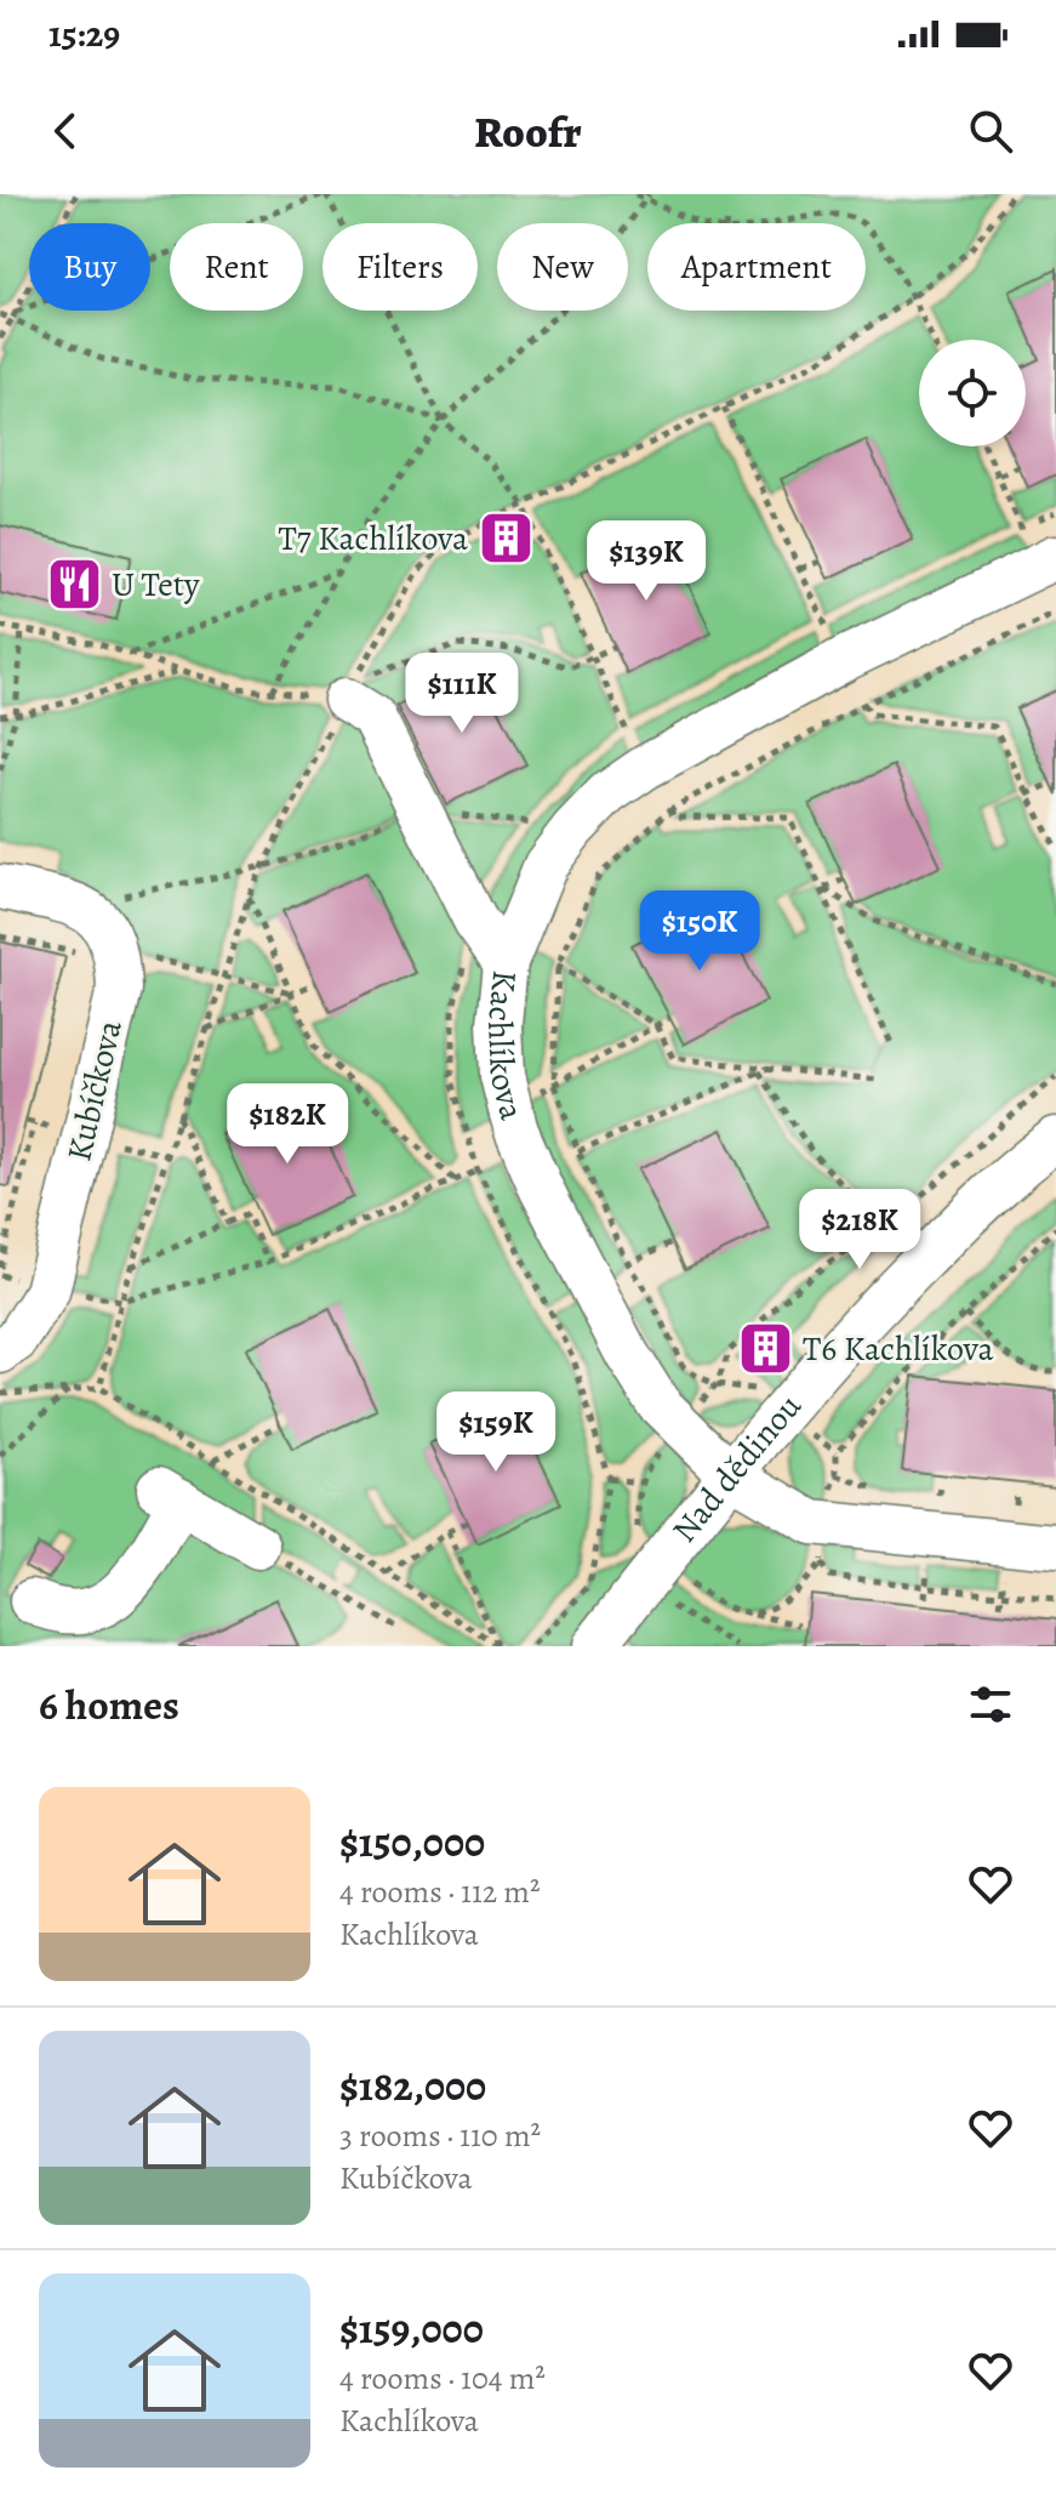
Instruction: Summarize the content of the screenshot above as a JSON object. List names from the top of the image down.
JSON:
{
  "streets": {
    "street": ["Kachlíkova", "Kubíčkova", "Nad dědinou"]
  },
  "crossings": [
    ["Kachlíkova", "Nad dědinou"]
  ],
  "places": {
    "building": ["T7 Kachlíkova", "T6 Kachlíkova"],
    "restaurant": ["U Tety"]
  },
  "page": {
    "status": "15:29",
    "header": "Roofr",
    "chip": [
      "Buy",
      "Rent",
      "Filters",
      "New",
      "Apartment"
    ],
    "price": [
      "$139K",
      "$111K",
      "$150K",
      "$182K",
      "$218K",
      "$159K"
    ],
    "heading": "6 homes",
    "list": [
      {
        "name": "$150,000",
        "note": "4 rooms · 112 m² · Kachlíkova"
      },
      {
        "name": "$182,000",
        "note": "3 rooms · 110 m² · Kubíčkova"
      },
      {
        "name": "$159,000",
        "note": "4 rooms · 104 m² · Kachlíkova"
      }
    ]
  }
}
